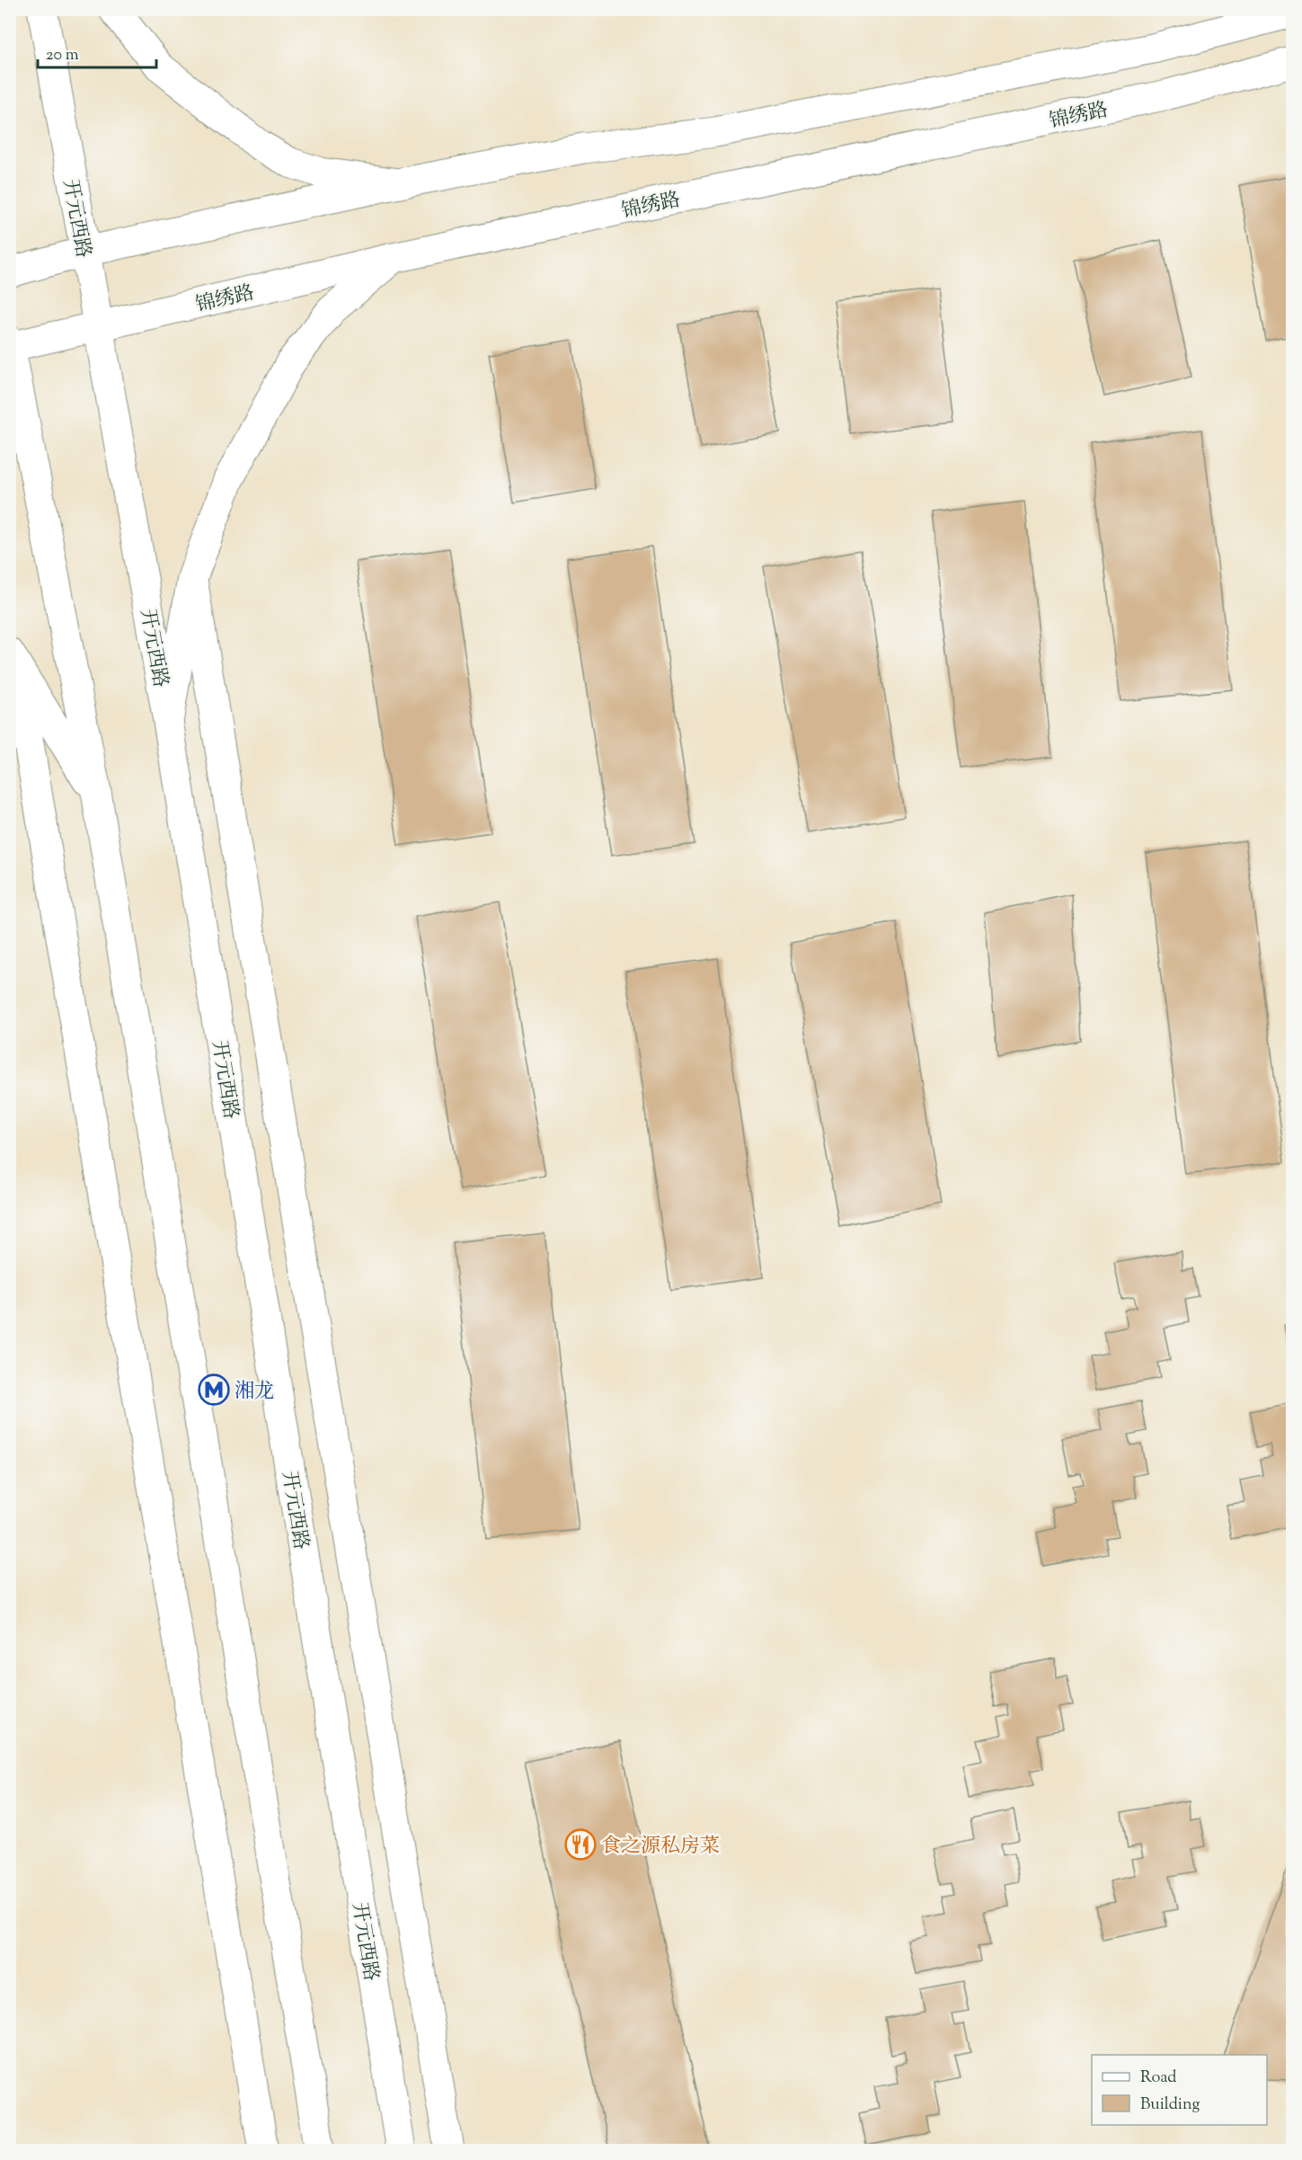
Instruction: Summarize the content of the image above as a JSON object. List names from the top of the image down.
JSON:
{
  "streets": {
    "main road": ["锦绣路", "开元西路"]
  },
  "crossings": [
    ["锦绣路", "开元西路"]
  ],
  "places": {
    "metro station": ["湘龙"],
    "restaurant": ["食之源私房菜"]
  },
  "legend": ["Road", "Building"],
  "scale_bar": "20 m"
}
